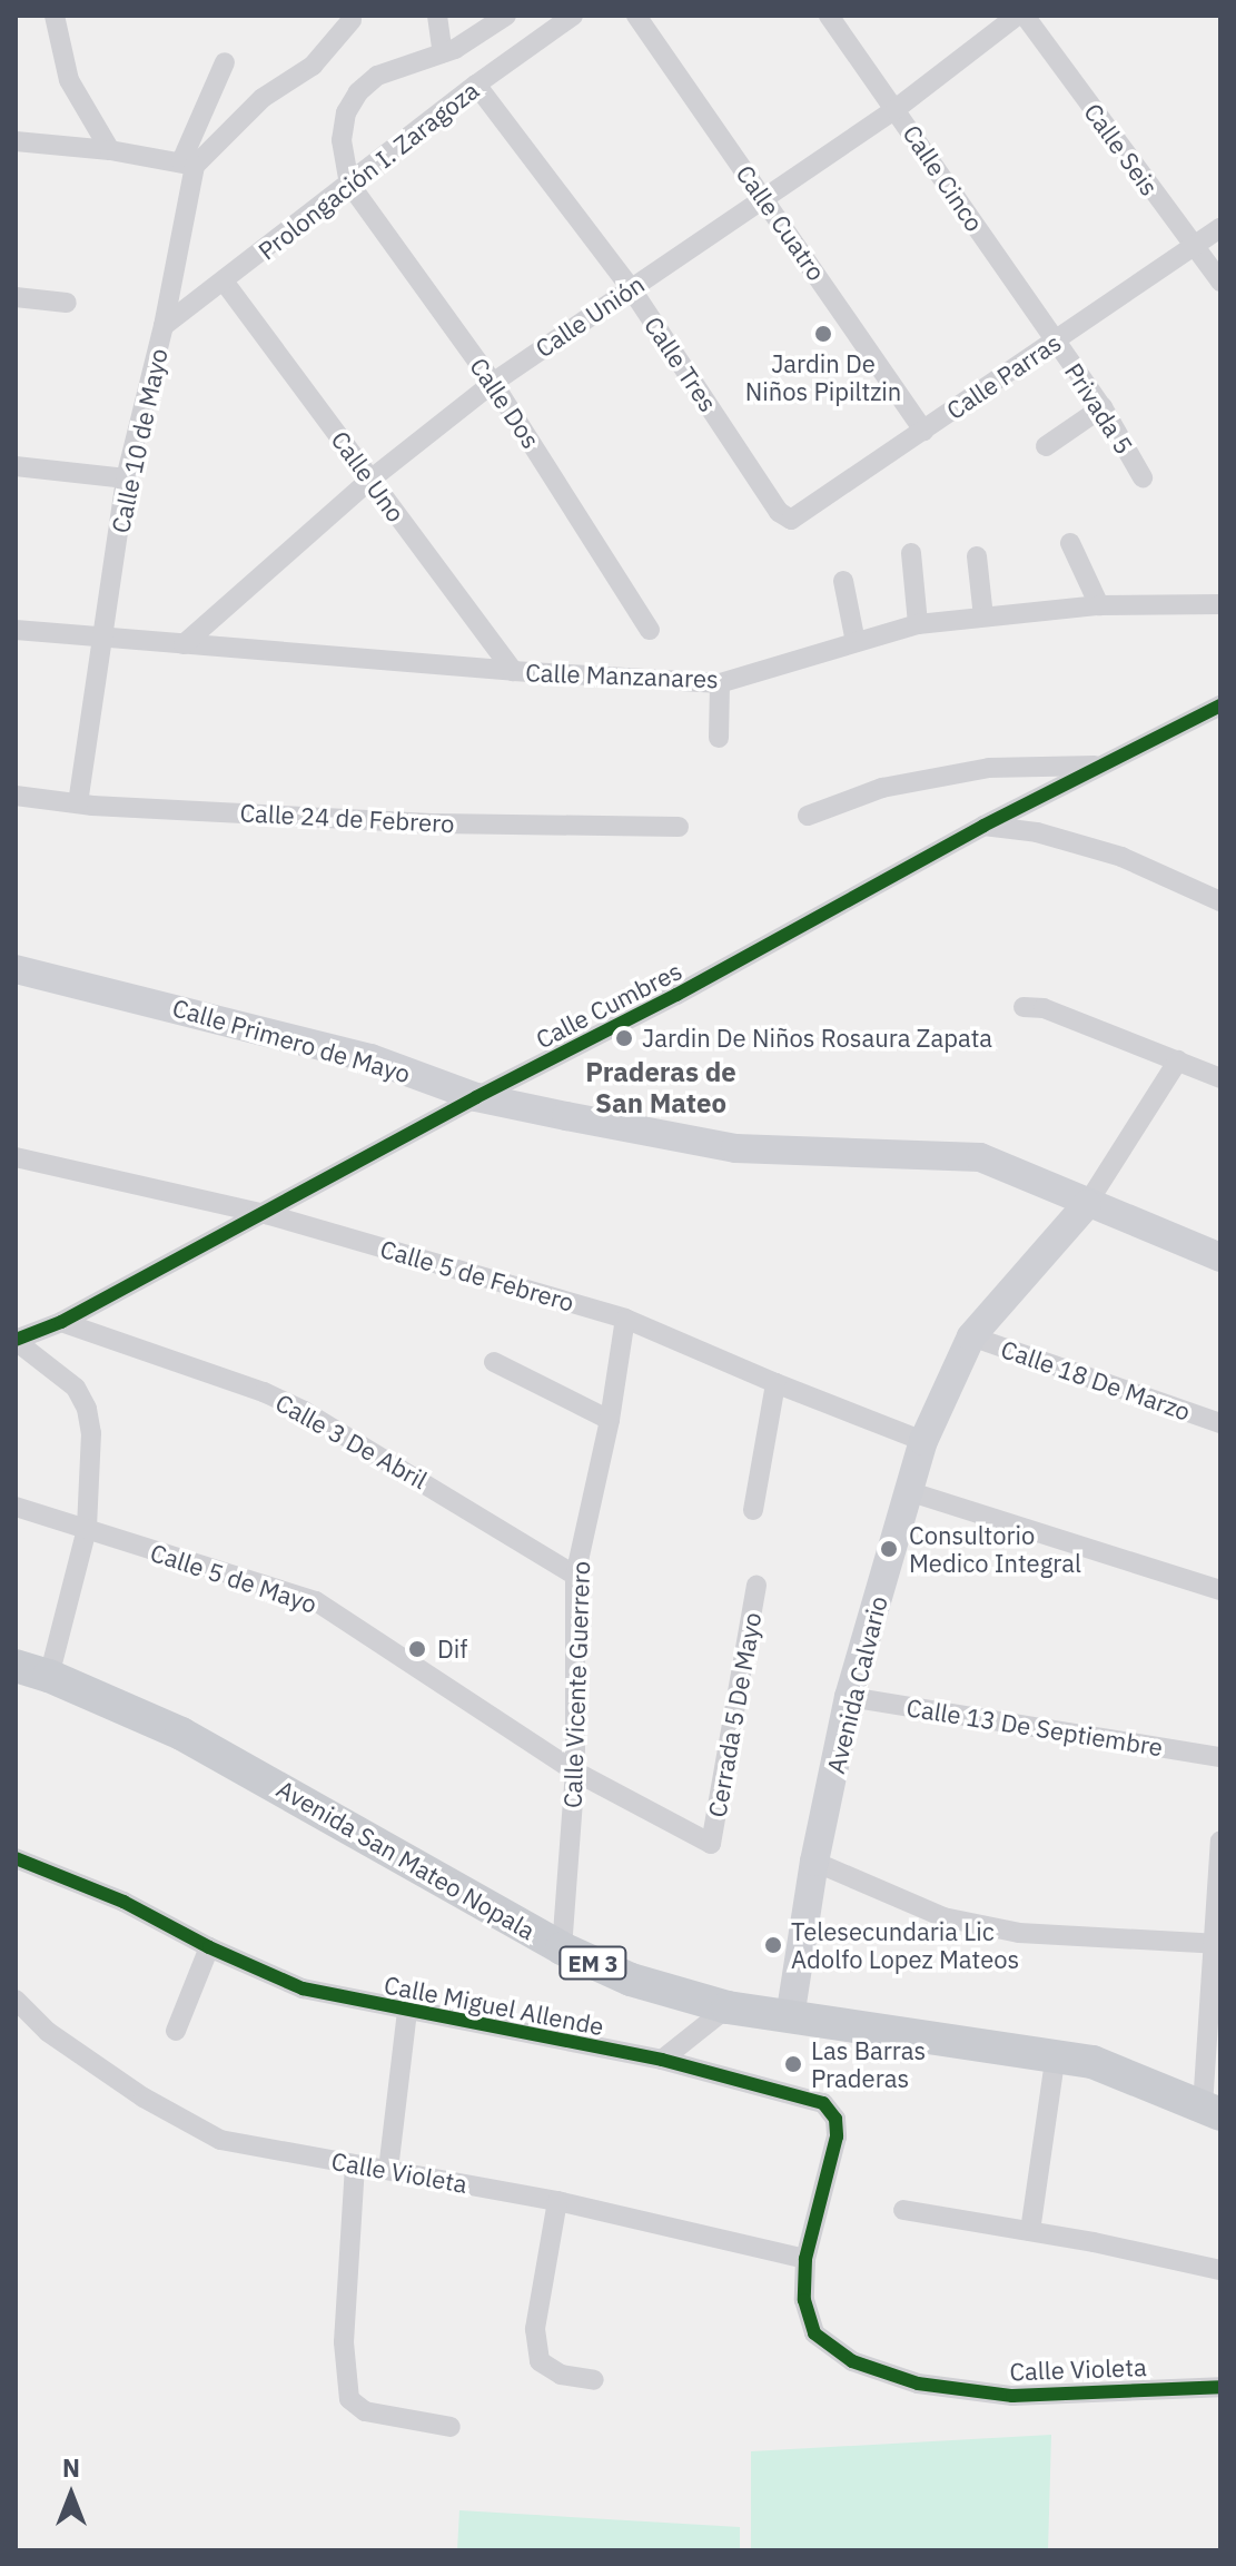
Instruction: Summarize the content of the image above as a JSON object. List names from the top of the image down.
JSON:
{
  "streets": {
    "main road": ["Avenida San Mateo Nopala", "EM 3"],
    "street": [
      "Calle Seis",
      "Prolongación I. Zaragoza",
      "Calle Cinco",
      "Calle Cuatro",
      "Calle Unión",
      "Calle Tres",
      "Calle Parras",
      "Calle Dos",
      "Privada 5",
      "Calle 10 de Mayo",
      "Calle Uno",
      "Calle Manzanares",
      "Calle 24 de Febrero",
      "Calle Cumbres",
      "Calle Primero de Mayo",
      "Calle 5 de Febrero",
      "Calle 18 De Marzo",
      "Calle 3 De Abril",
      "Calle 5 de Mayo",
      "Calle Vicente Guerrero",
      "Avenida Calvario",
      "Cerrada 5 De Mayo",
      "Calle 13 De Septiembre",
      "Calle Miguel Allende",
      "Calle Violeta"
    ]
  },
  "crossings": [
    ["Calle Seis", "Calle Parras"],
    ["Prolongación I. Zaragoza", "Calle Tres"],
    ["Prolongación I. Zaragoza", "Calle Dos"],
    ["Prolongación I. Zaragoza", "Calle 10 de Mayo"],
    ["Prolongación I. Zaragoza", "Calle Uno"],
    ["Calle Cinco", "Calle Unión"],
    ["Calle Cinco", "Calle Parras"],
    ["Calle Cinco", "Privada 5"],
    ["Calle Cuatro", "Calle Unión"],
    ["Calle Cuatro", "Calle Parras"],
    ["Calle Unión", "Calle Tres"],
    ["Calle Unión", "Calle Dos"],
    ["Calle Unión", "Calle Uno"],
    ["Calle Unión", "Calle Manzanares"],
    ["Calle Tres", "Calle Parras"],
    ["Calle Parras", "Privada 5"],
    ["Calle 10 de Mayo", "Calle Manzanares"],
    ["Calle 10 de Mayo", "Calle 24 de Febrero"],
    ["Calle Uno", "Calle Manzanares"],
    ["Calle Cumbres", "Calle Primero de Mayo"],
    ["Calle Cumbres", "Calle 5 de Febrero"],
    ["Calle Cumbres", "Calle 3 De Abril"],
    ["Calle Cumbres", "Calle 5 de Mayo"],
    ["Calle Cumbres", "Avenida San Mateo Nopala"],
    ["Calle Primero de Mayo", "Avenida Calvario"],
    ["Calle 5 de Febrero", "Calle Vicente Guerrero"],
    ["Calle 5 de Febrero", "Avenida Calvario"],
    ["Calle 18 De Marzo", "Avenida Calvario"],
    ["Calle 3 De Abril", "Calle Vicente Guerrero"],
    ["Calle 5 de Mayo", "Calle Vicente Guerrero"],
    ["Calle 5 de Mayo", "Cerrada 5 De Mayo"],
    ["Calle Vicente Guerrero", "Avenida San Mateo Nopala"],
    ["Avenida Calvario", "Calle 13 De Septiembre"],
    ["Avenida Calvario", "Avenida San Mateo Nopala"],
    ["Calle Miguel Allende", "Calle Violeta"]
  ],
  "districts": ["Praderas de San Mateo"],
  "places": [
    "Jardin De Niños Pipiltzin",
    "Jardin De Niños Rosaura Zapata",
    "Consultorio Medico Integral",
    "Dif",
    "Telesecundaria Lic Adolfo Lopez Mateos",
    "Las Barras Praderas"
  ],
  "north": "top"
}
